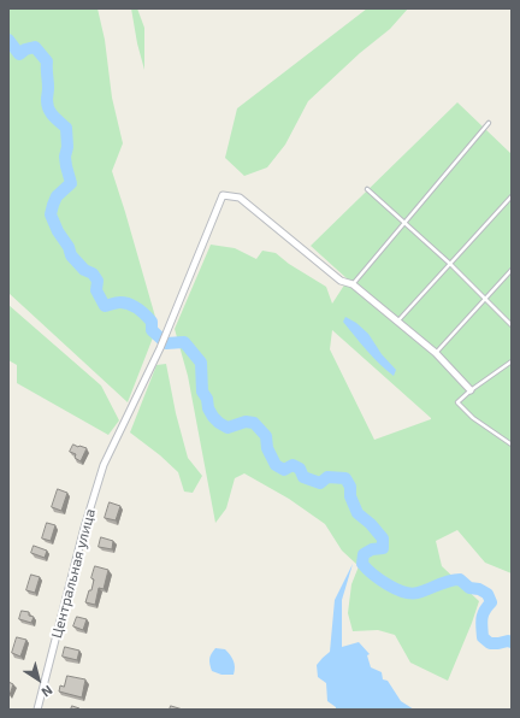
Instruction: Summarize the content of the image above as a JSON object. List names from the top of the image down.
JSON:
{
  "streets": {
    "street": ["Центральная улица"]
  },
  "north": "bottom right"
}
